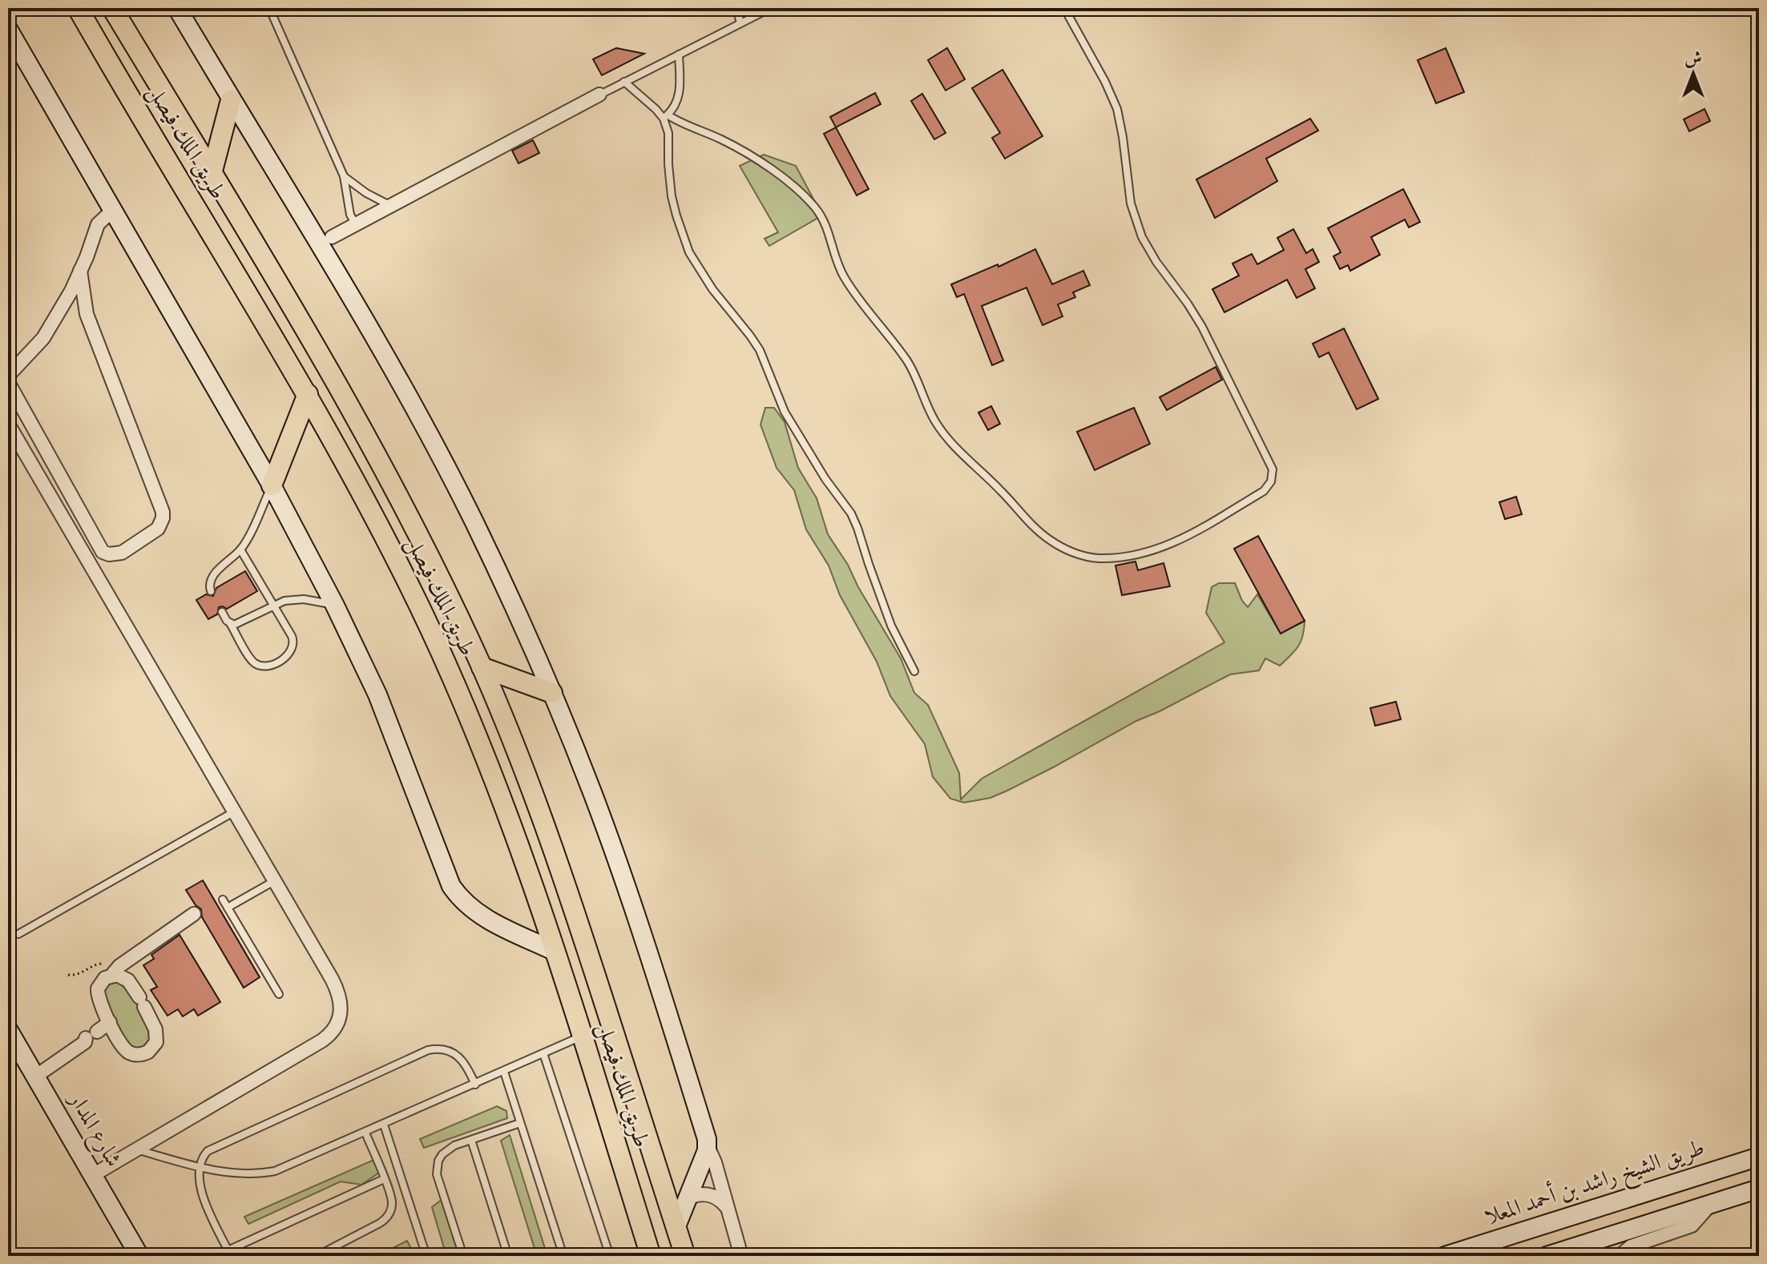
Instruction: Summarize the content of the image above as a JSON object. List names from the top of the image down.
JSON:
{
  "streets": {
    "main road": ["طريق الملك فيصل"],
    "street": ["شارع المدار", "طريق الشيخ راشد بن أحمد المعلا"]
  },
  "north": "top"
}
